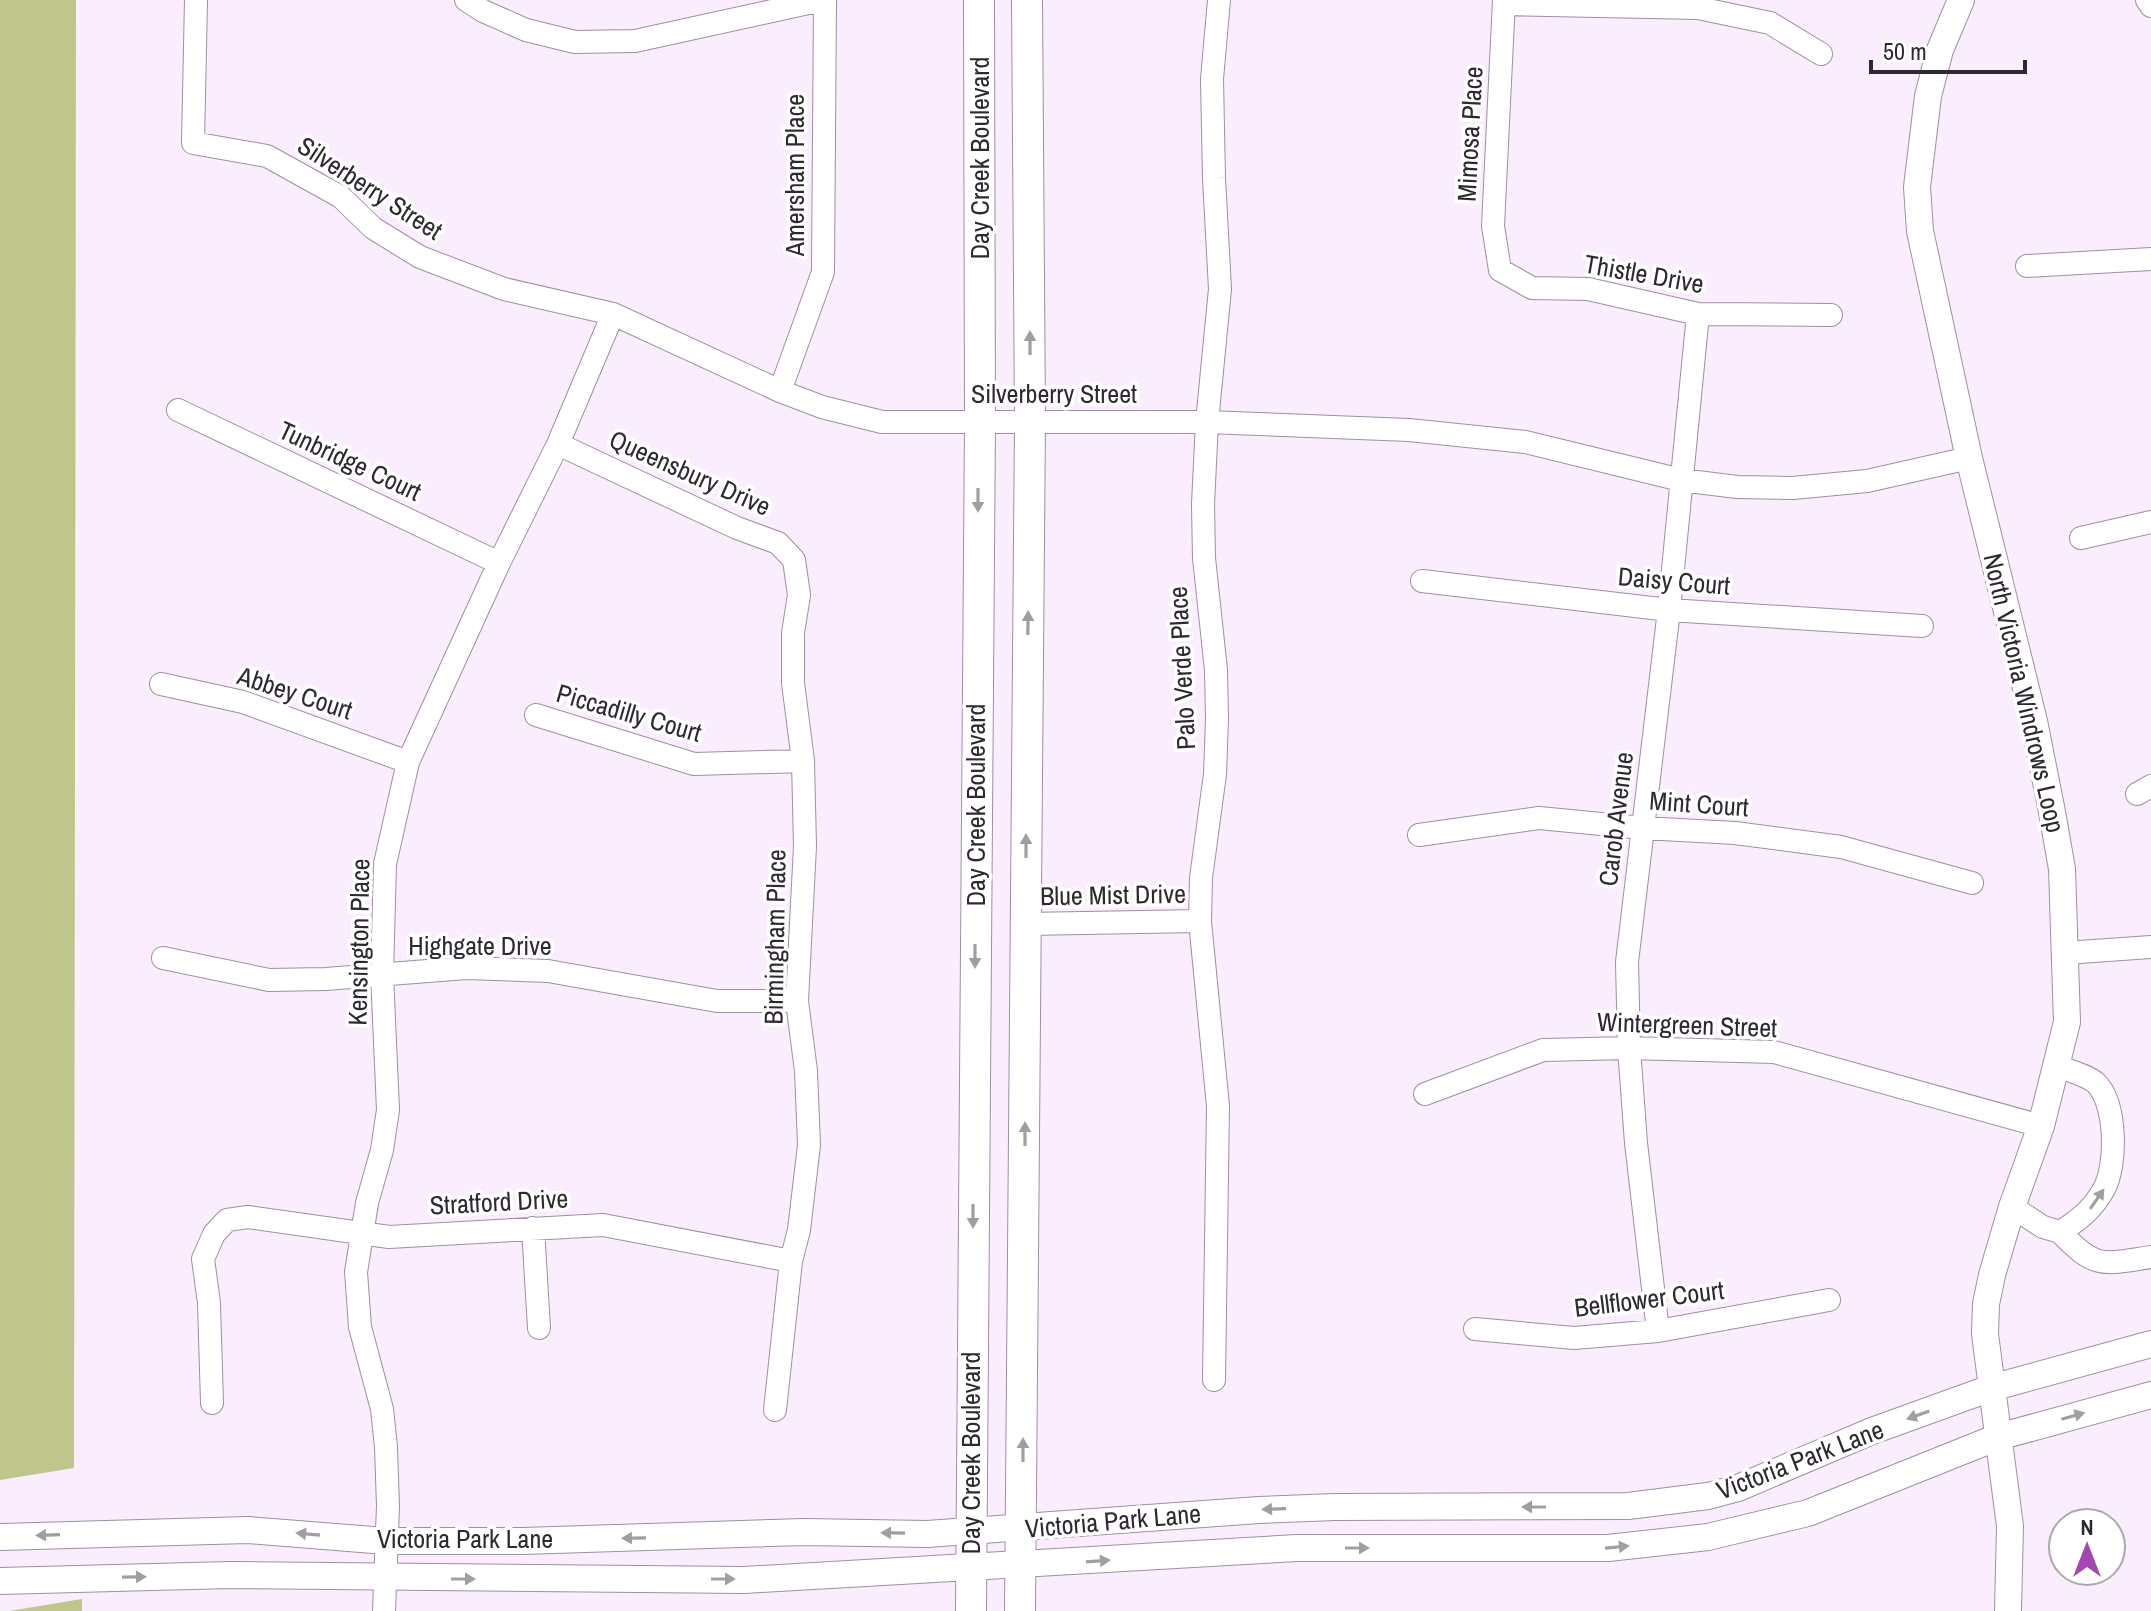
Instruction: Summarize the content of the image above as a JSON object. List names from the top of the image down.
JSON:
{
  "streets": {
    "main road": ["Day Creek Boulevard"],
    "street": [
      "Mimosa Place",
      "Amersham Place",
      "Silverberry Street",
      "Thistle Drive",
      "Tunbridge Court",
      "Queensbury Drive",
      "Daisy Court",
      "Palo Verde Place",
      "Abbey Court",
      "North Victoria Windrows Loop",
      "Piccadilly Court",
      "Mint Court",
      "Carob Avenue",
      "Blue Mist Drive",
      "Birmingham Place",
      "Kensington Place",
      "Highgate Drive",
      "Wintergreen Street",
      "Stratford Drive",
      "Bellflower Court",
      "Victoria Park Lane"
    ]
  },
  "crossings": [
    ["Mimosa Place", "Thistle Drive"],
    ["Day Creek Boulevard", "Silverberry Street"],
    ["Day Creek Boulevard", "Blue Mist Drive"],
    ["Day Creek Boulevard", "Victoria Park Lane"],
    ["Amersham Place", "Silverberry Street"],
    ["Silverberry Street", "Palo Verde Place"],
    ["Silverberry Street", "North Victoria Windrows Loop"],
    ["Silverberry Street", "Carob Avenue"],
    ["Silverberry Street", "Kensington Place"],
    ["Thistle Drive", "Carob Avenue"],
    ["Tunbridge Court", "Kensington Place"],
    ["Queensbury Drive", "Birmingham Place"],
    ["Queensbury Drive", "Kensington Place"],
    ["Daisy Court", "Carob Avenue"],
    ["Palo Verde Place", "Blue Mist Drive"],
    ["Abbey Court", "Kensington Place"],
    ["North Victoria Windrows Loop", "Wintergreen Street"],
    ["North Victoria Windrows Loop", "Victoria Park Lane"],
    ["Piccadilly Court", "Birmingham Place"],
    ["Mint Court", "Carob Avenue"],
    ["Carob Avenue", "Wintergreen Street"],
    ["Carob Avenue", "Bellflower Court"],
    ["Birmingham Place", "Highgate Drive"],
    ["Birmingham Place", "Stratford Drive"],
    ["Kensington Place", "Highgate Drive"],
    ["Kensington Place", "Stratford Drive"],
    ["Kensington Place", "Victoria Park Lane"]
  ],
  "scale_bar": "50 m",
  "north": "top"
}
